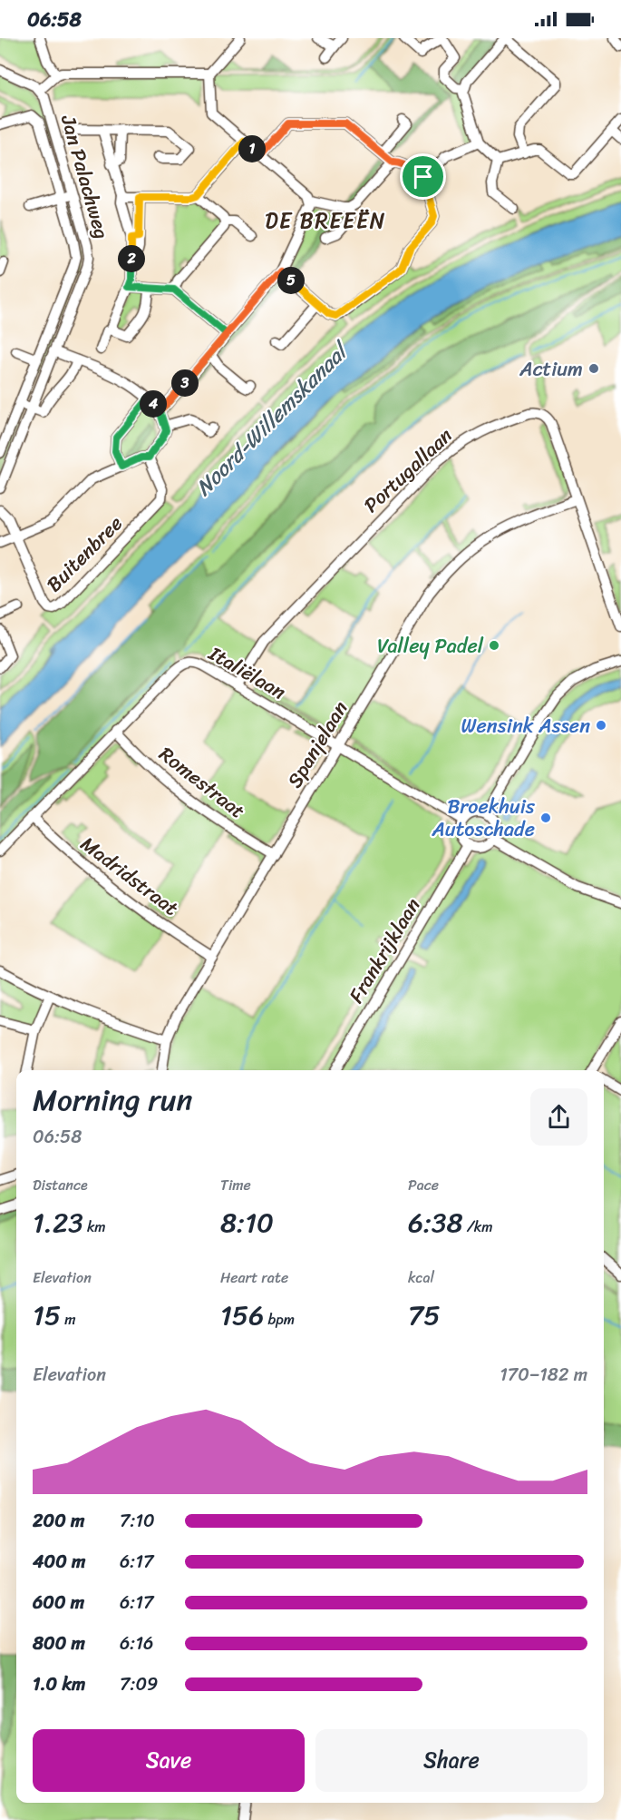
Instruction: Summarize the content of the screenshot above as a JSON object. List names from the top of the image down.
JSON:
{
  "streets": {
    "street": [
      "Jan Palachweg",
      "Portugallaan",
      "Buitenbree",
      "Italiëlaan",
      "Spanjelaan",
      "Romestraat",
      "Madridstraat",
      "Frankrijklaan"
    ]
  },
  "crossings": [
    ["Portugallaan", "Italiëlaan"],
    ["Portugallaan", "Spanjelaan"],
    ["Italiëlaan", "Spanjelaan"],
    ["Italiëlaan", "Romestraat"],
    ["Italiëlaan", "Madridstraat"],
    ["Italiëlaan", "Frankrijklaan"],
    ["Spanjelaan", "Romestraat"],
    ["Spanjelaan", "Madridstraat"]
  ],
  "districts": ["DE BREEËN"],
  "water": ["Noord-Willemskanaal"],
  "places": [
    "Actium",
    "Valley Padel",
    "Wensink Assen",
    "Broekhuis Autoschade"
  ],
  "page": {
    "status": "06:58",
    "pins": [
      "1",
      "2",
      "5",
      "3",
      "4"
    ],
    "heading": ["Morning run", "06:58"],
    "stats": [
      ["Distance", "1.23 km"],
      ["Time", "8:10"],
      ["Pace", "6:38 /km"],
      ["Elevation", "15 m"],
      ["Heart rate", "156 bpm"],
      ["kcal", "75"]
    ],
    "chart": ["Elevation", "170–182 m"],
    "list": [
      {
        "name": "200 m",
        "note": "7:10"
      },
      {
        "name": "400 m",
        "note": "6:17"
      },
      {
        "name": "600 m",
        "note": "6:17"
      },
      {
        "name": "800 m",
        "note": "6:16"
      },
      {
        "name": "1.0 km",
        "note": "7:09"
      }
    ],
    "buttons": ["Save", "Share"]
  }
}
